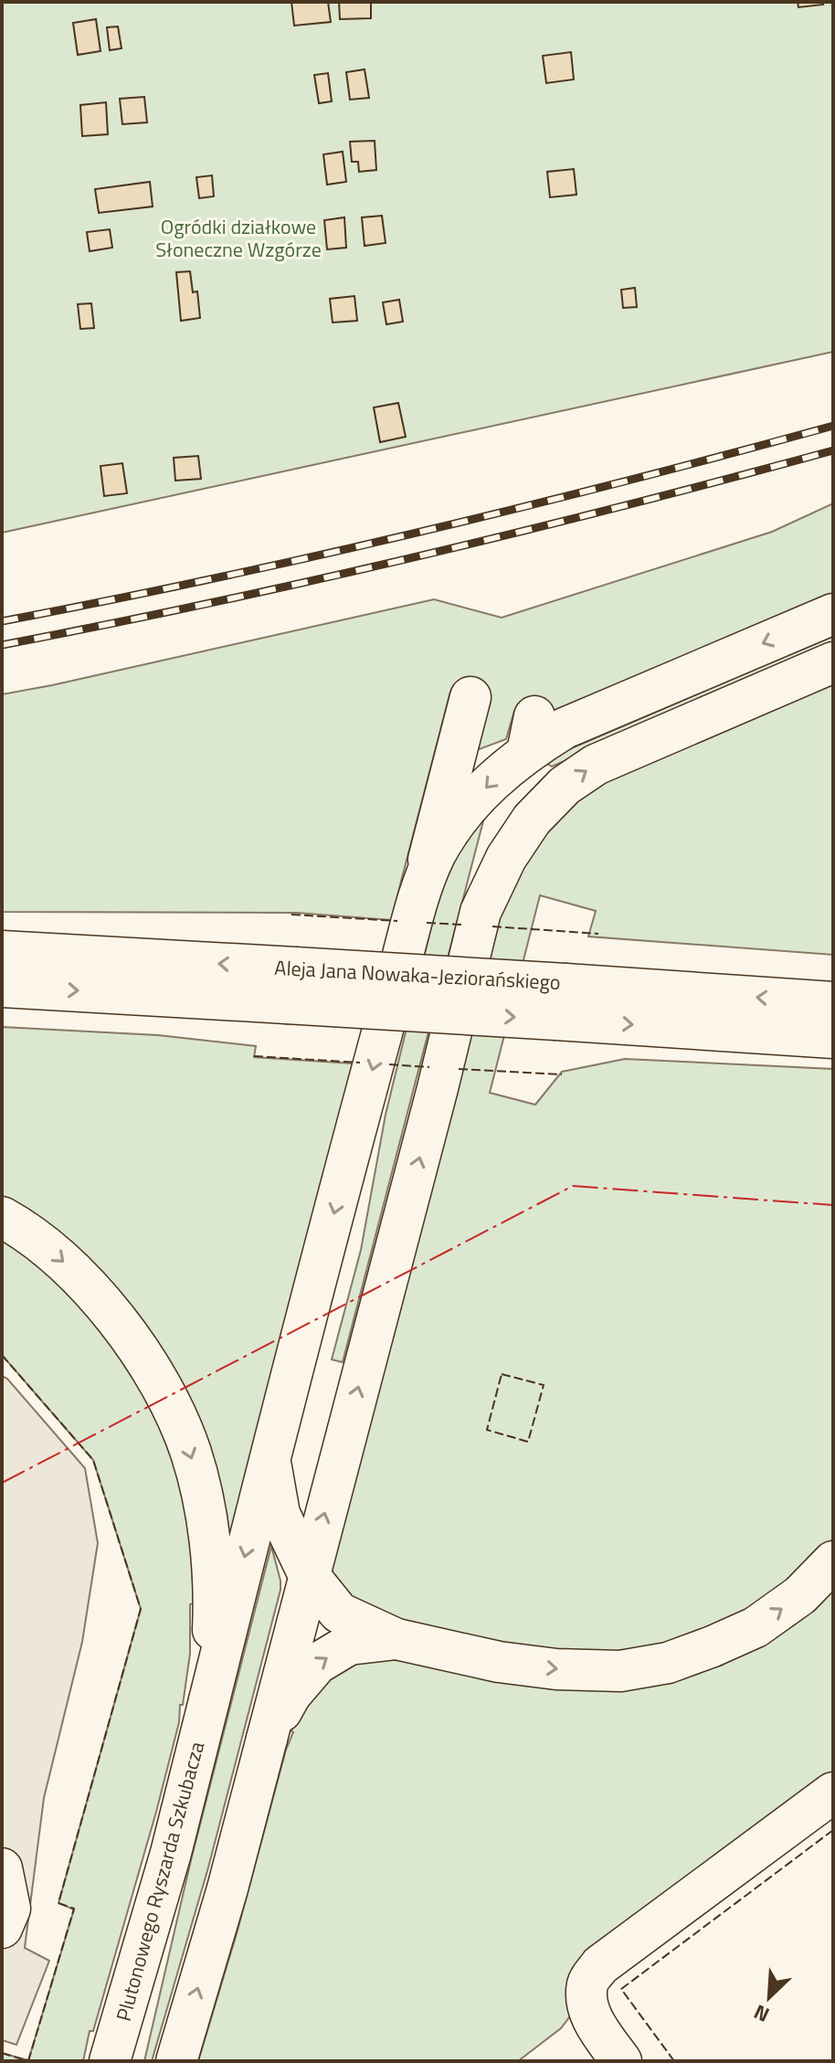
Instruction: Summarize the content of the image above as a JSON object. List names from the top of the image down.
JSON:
{
  "streets": {
    "main road": ["Aleja Jana Nowaka-Jeziorańskiego", "Plutonowego Ryszarda Szkubacza"]
  },
  "parks": ["Ogródki działkowe Słoneczne Wzgórze"],
  "north": "bottom left"
}
